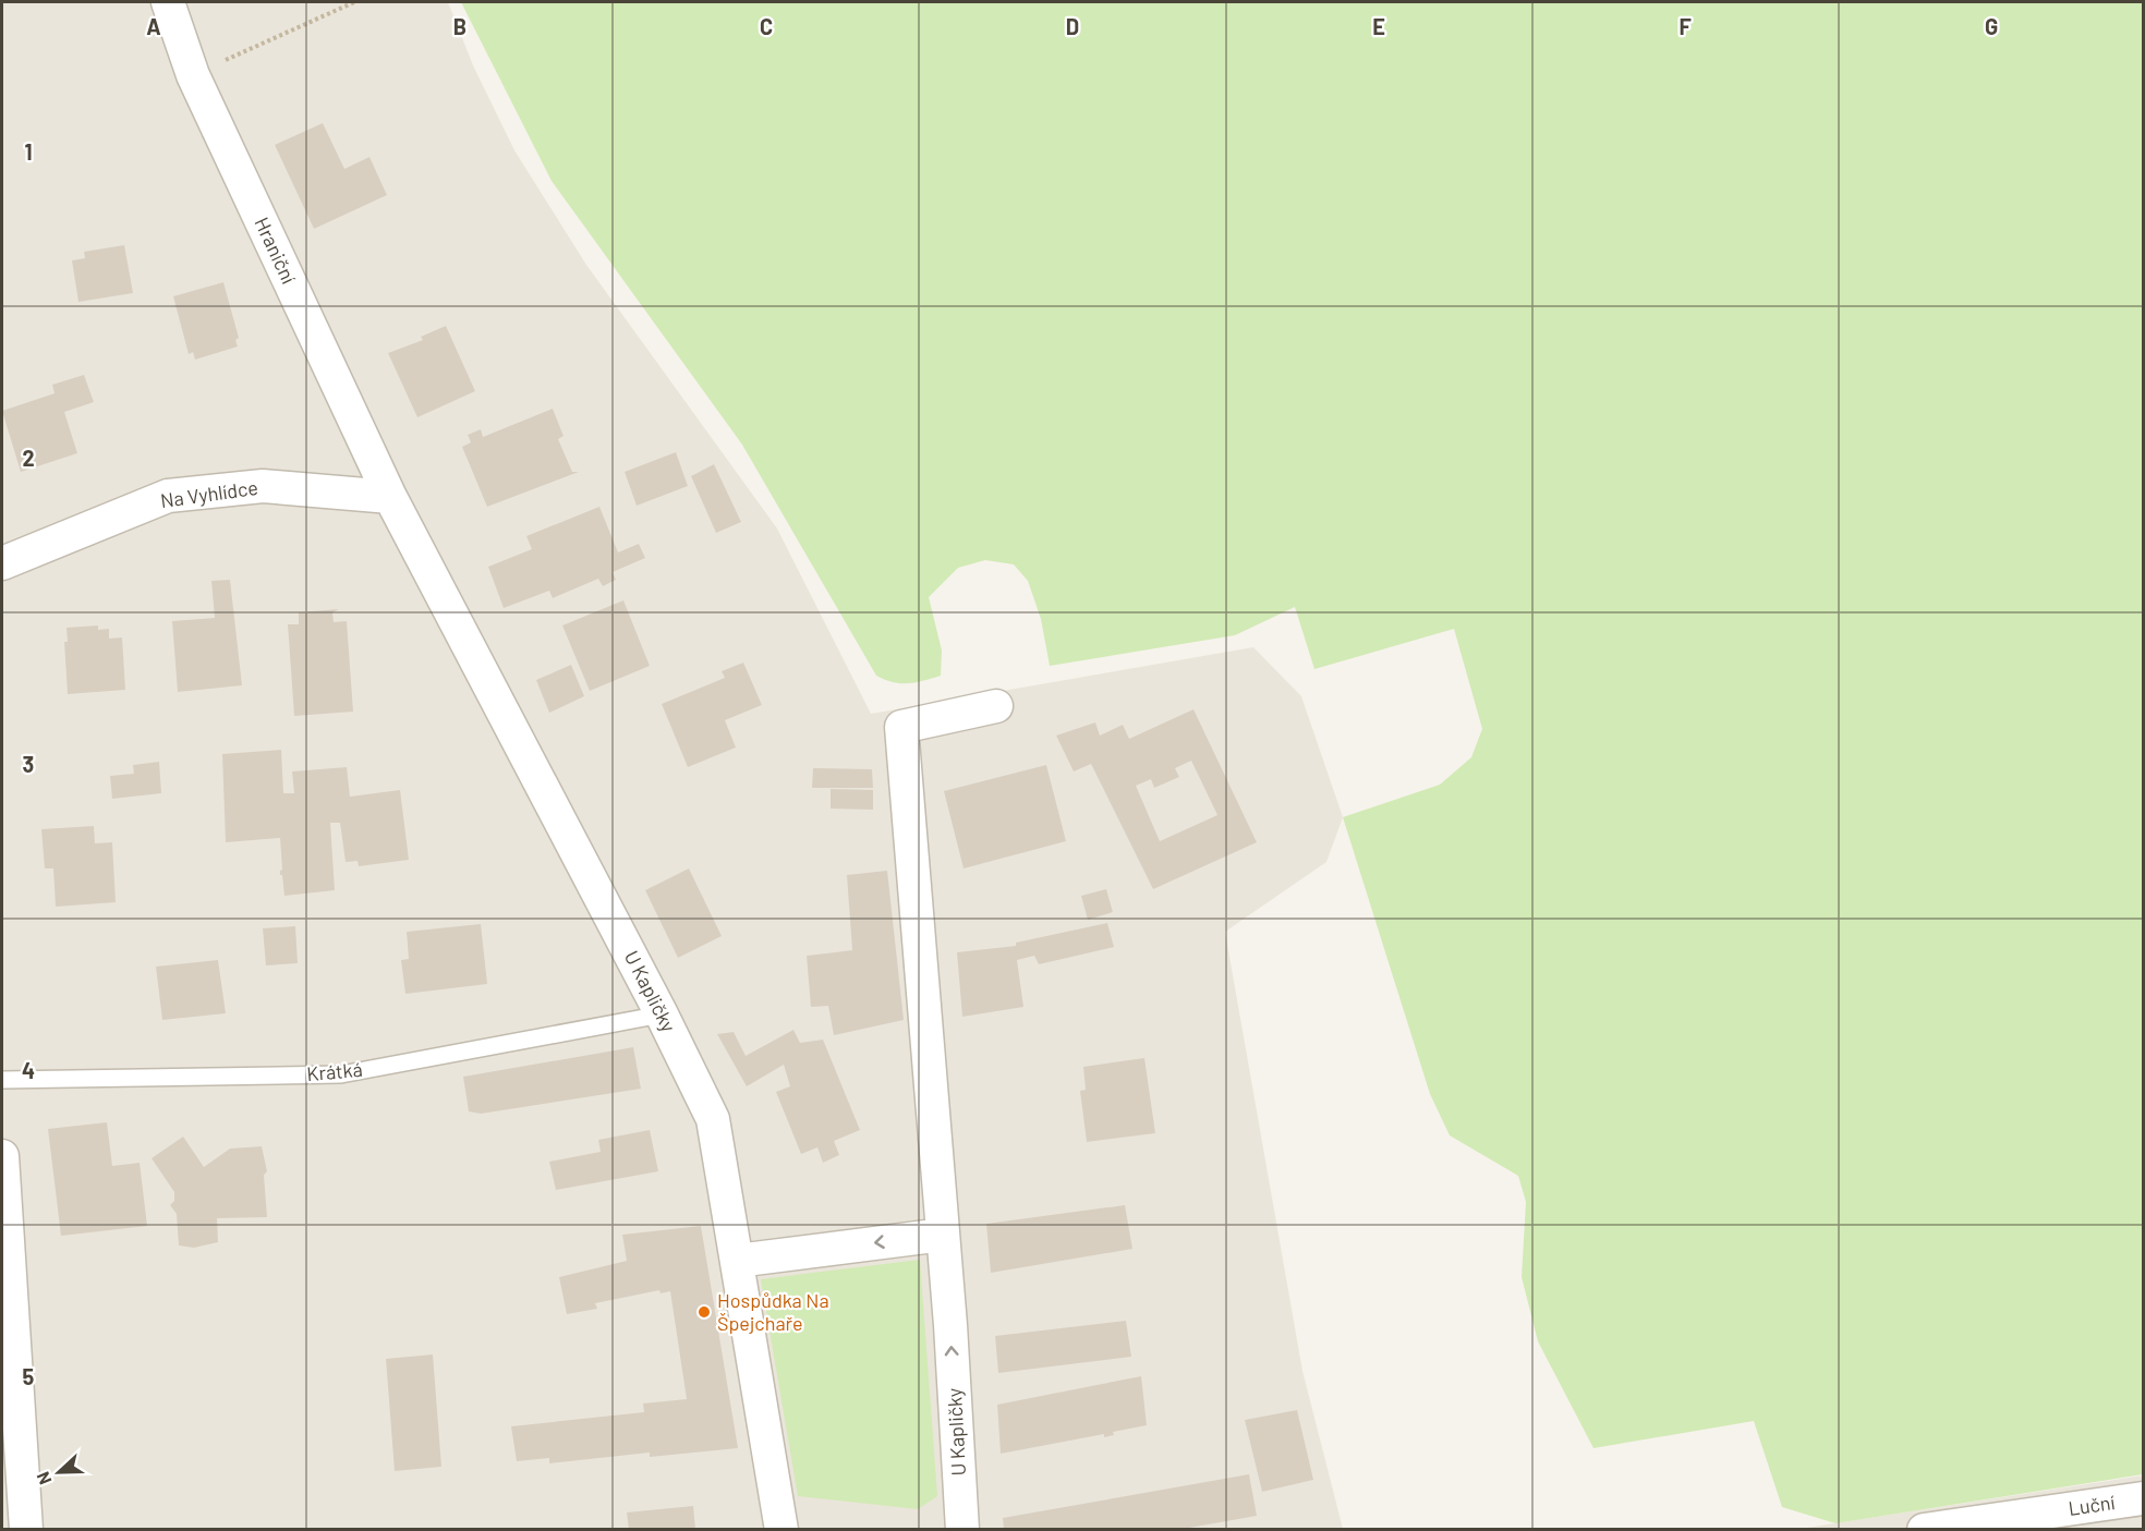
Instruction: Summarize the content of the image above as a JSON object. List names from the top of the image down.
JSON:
{
  "streets": {
    "street": [
      "Hraniční",
      "Na Vyhlídce",
      "U Kapličky",
      "Luční"
    ],
    "lane": ["Krátká"]
  },
  "crossings": [
    ["Hraniční", "Na Vyhlídce"],
    ["Hraniční", "U Kapličky"],
    ["Na Vyhlídce", "U Kapličky"],
    ["U Kapličky", "Krátká"]
  ],
  "places": ["Hospůdka Na Špejchaře"],
  "north": "left",
  "grid": {
    "columns": [
      "A",
      "B",
      "C",
      "D",
      "E",
      "F",
      "G"
    ],
    "rows": [
      "1",
      "2",
      "3",
      "4",
      "5"
    ]
  }
}
